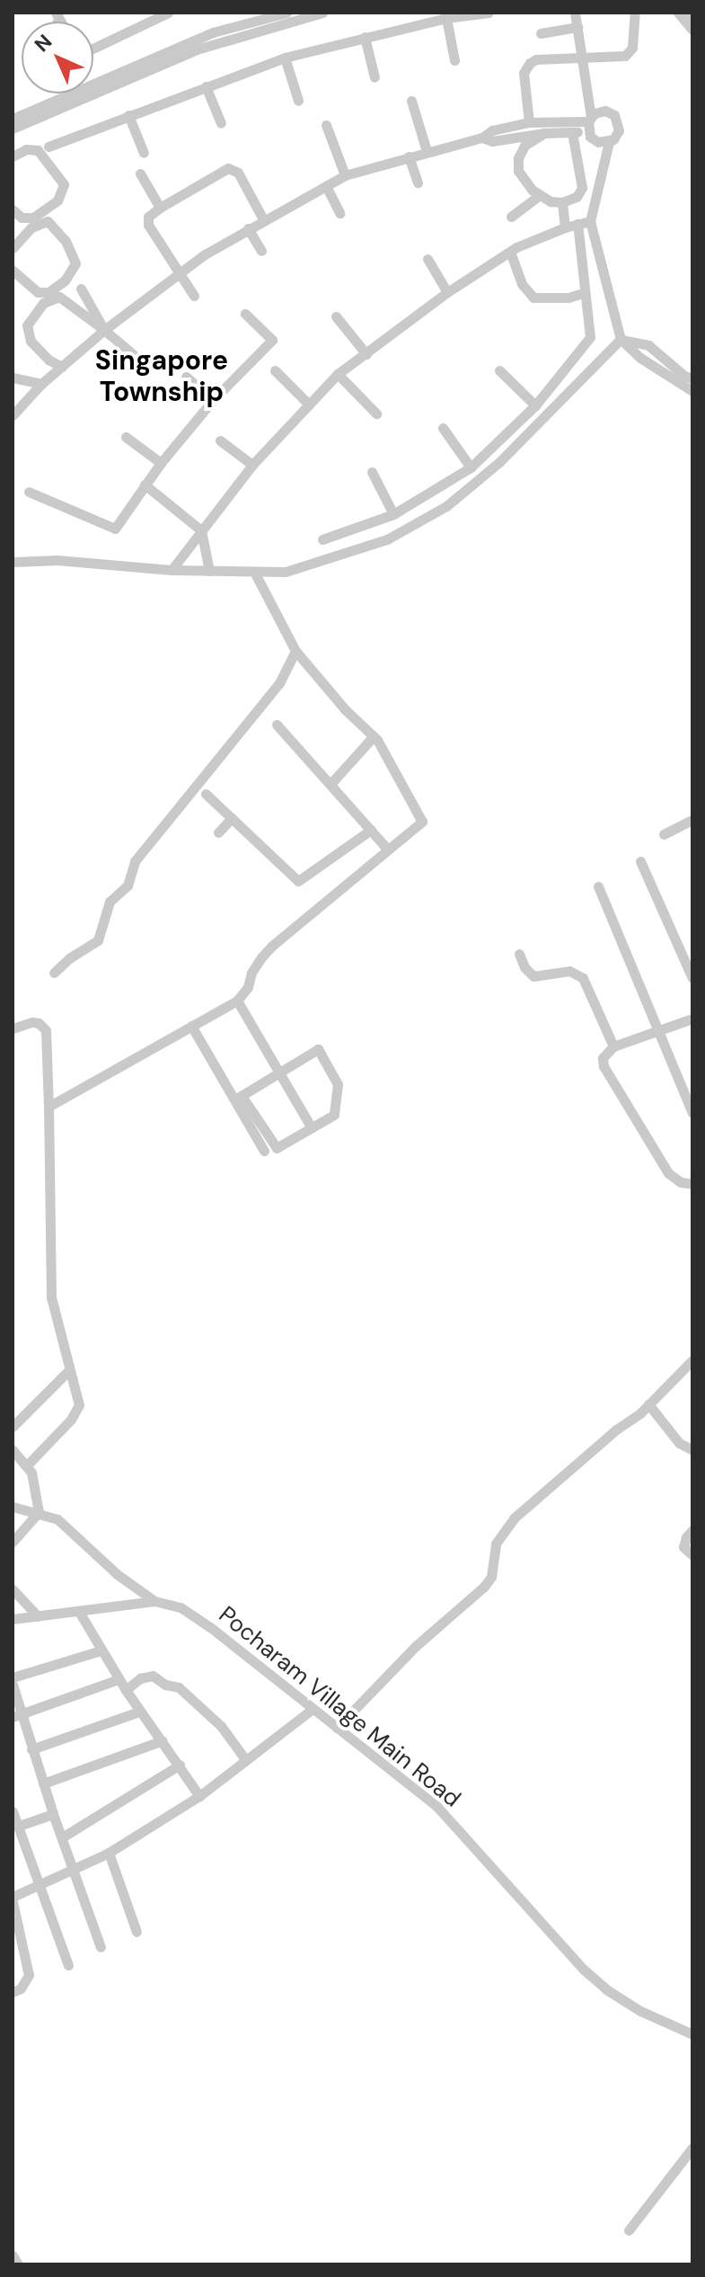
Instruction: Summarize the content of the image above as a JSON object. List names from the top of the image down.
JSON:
{
  "streets": {
    "street": ["Pocharam Village Main Road"]
  },
  "districts": ["Singapore Township"],
  "north": "top left"
}
